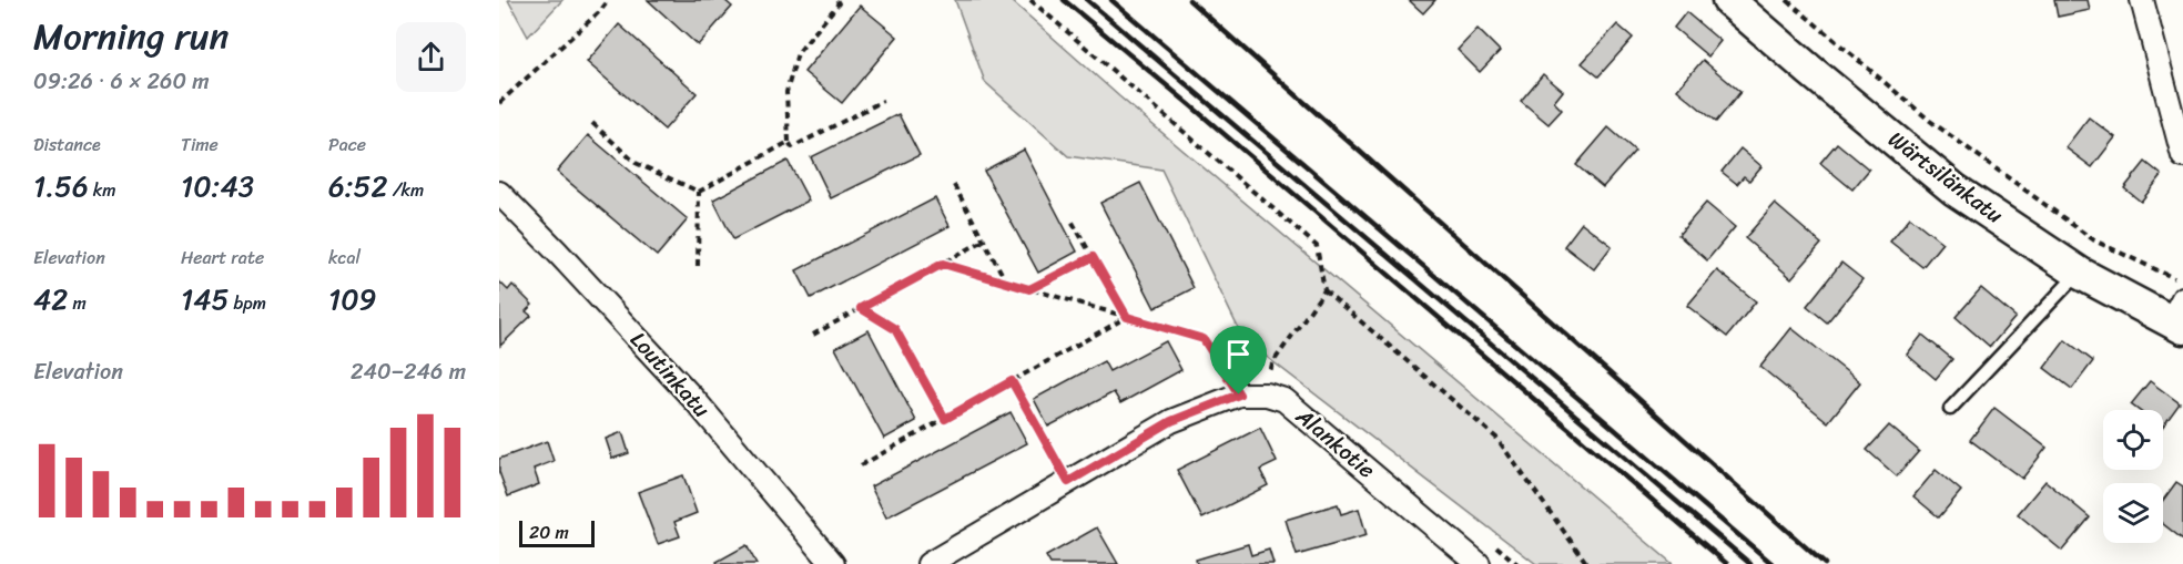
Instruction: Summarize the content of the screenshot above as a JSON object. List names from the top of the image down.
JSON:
{
  "streets": {
    "street": ["Wärtsilänkatu", "Loutinkatu", "Alankotie"]
  },
  "scale_bar": "20 m",
  "page": {
    "heading": ["Morning run", "09:26 · 6 × 260 m"],
    "stats": [
      ["Distance", "1.56 km"],
      ["Time", "10:43"],
      ["Pace", "6:52 /km"],
      ["Elevation", "42 m"],
      ["Heart rate", "145 bpm"],
      ["kcal", "109"]
    ],
    "chart": ["Elevation", "240–246 m"],
    "scale": "20 m"
  }
}
